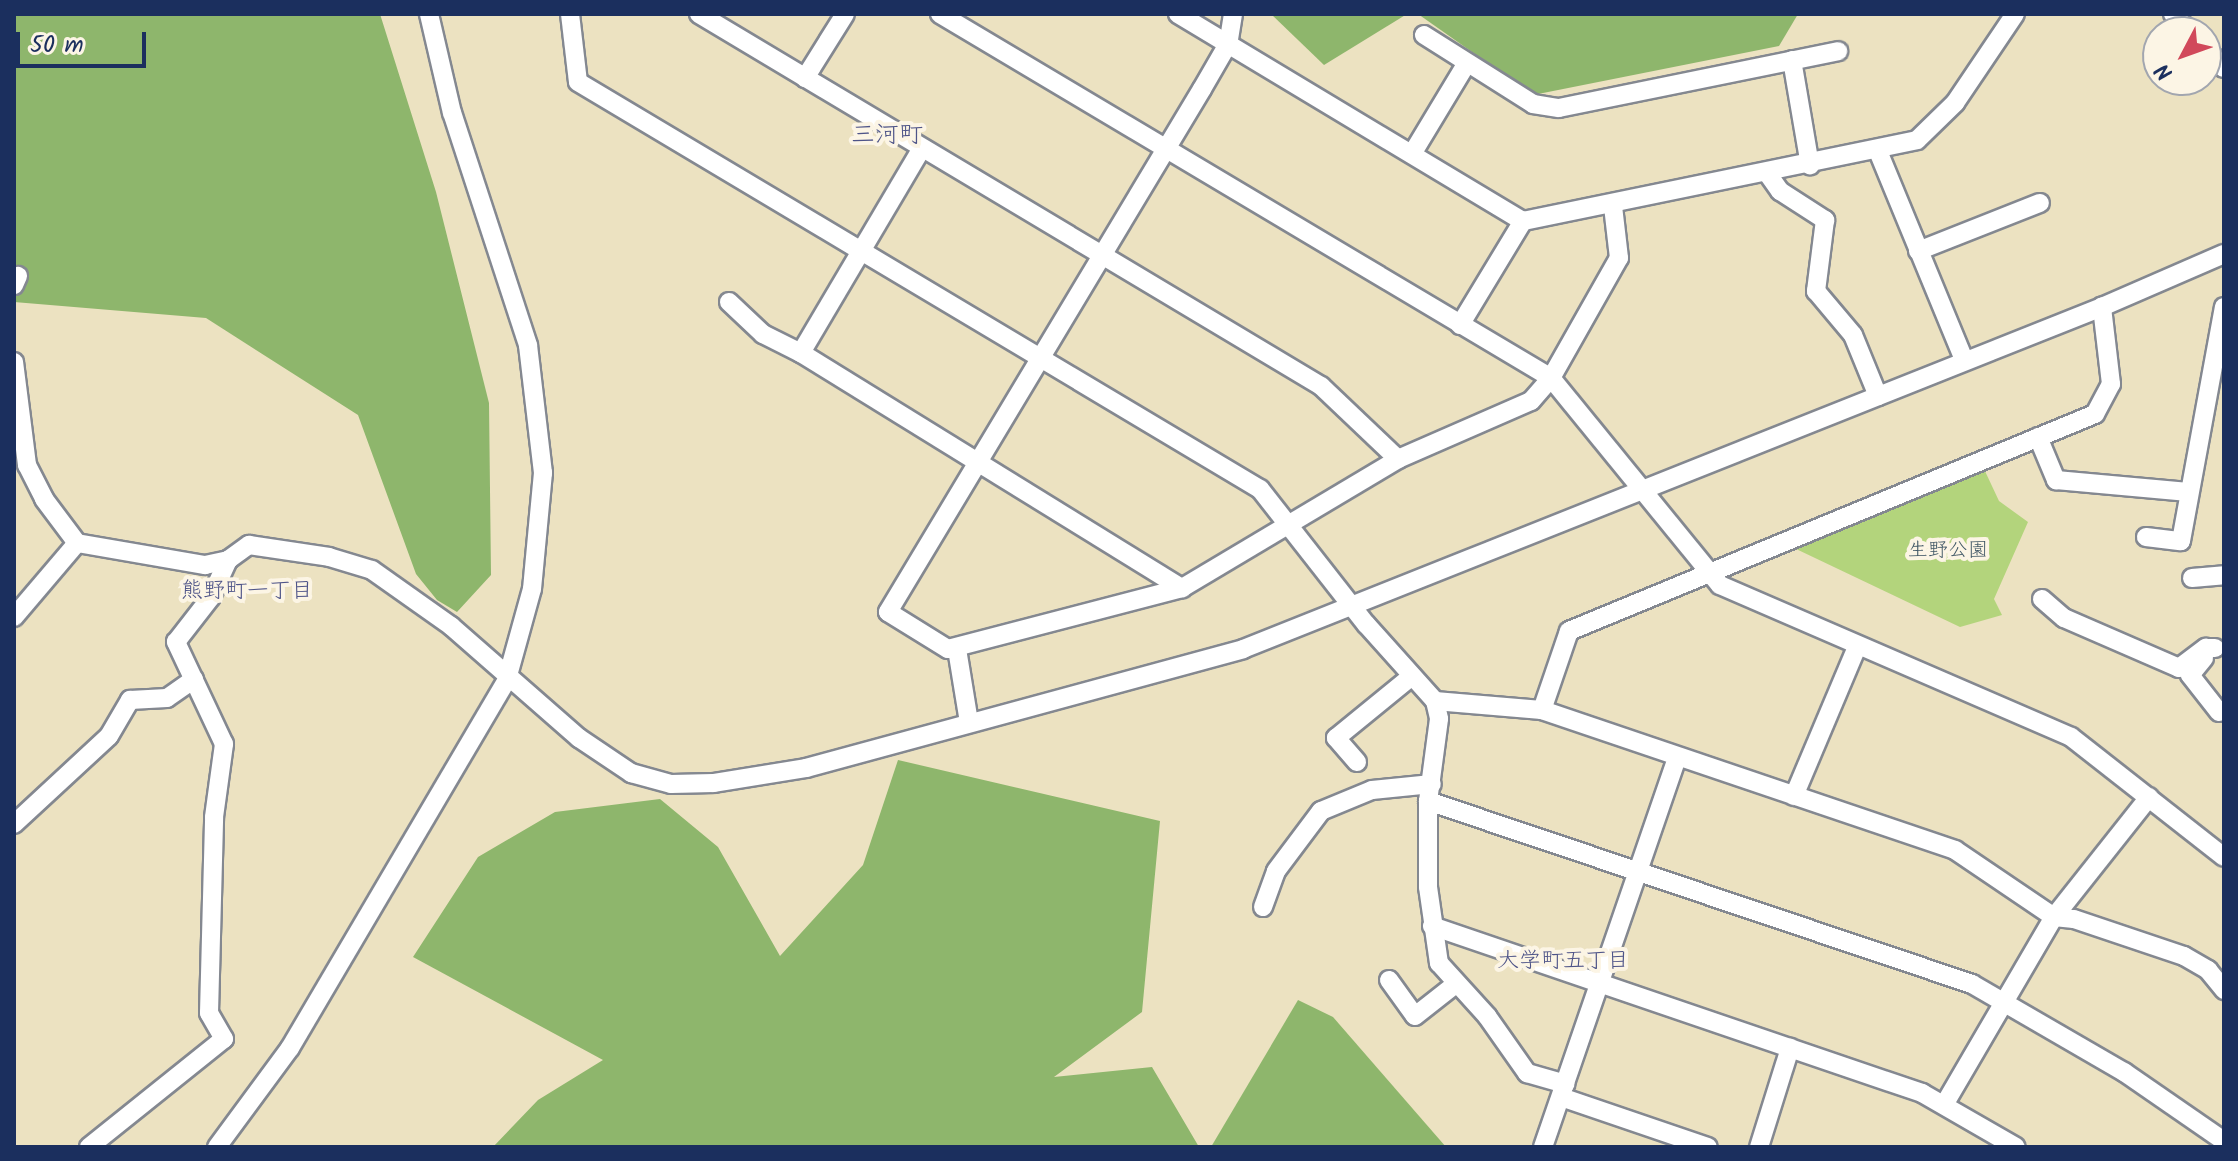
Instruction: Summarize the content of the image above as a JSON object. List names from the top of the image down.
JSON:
{
  "districts": ["三河町", "熊野町一丁目", "大学町五丁目"],
  "parks": ["生野公園"],
  "scale_bar": "50 m",
  "north": "bottom left"
}
